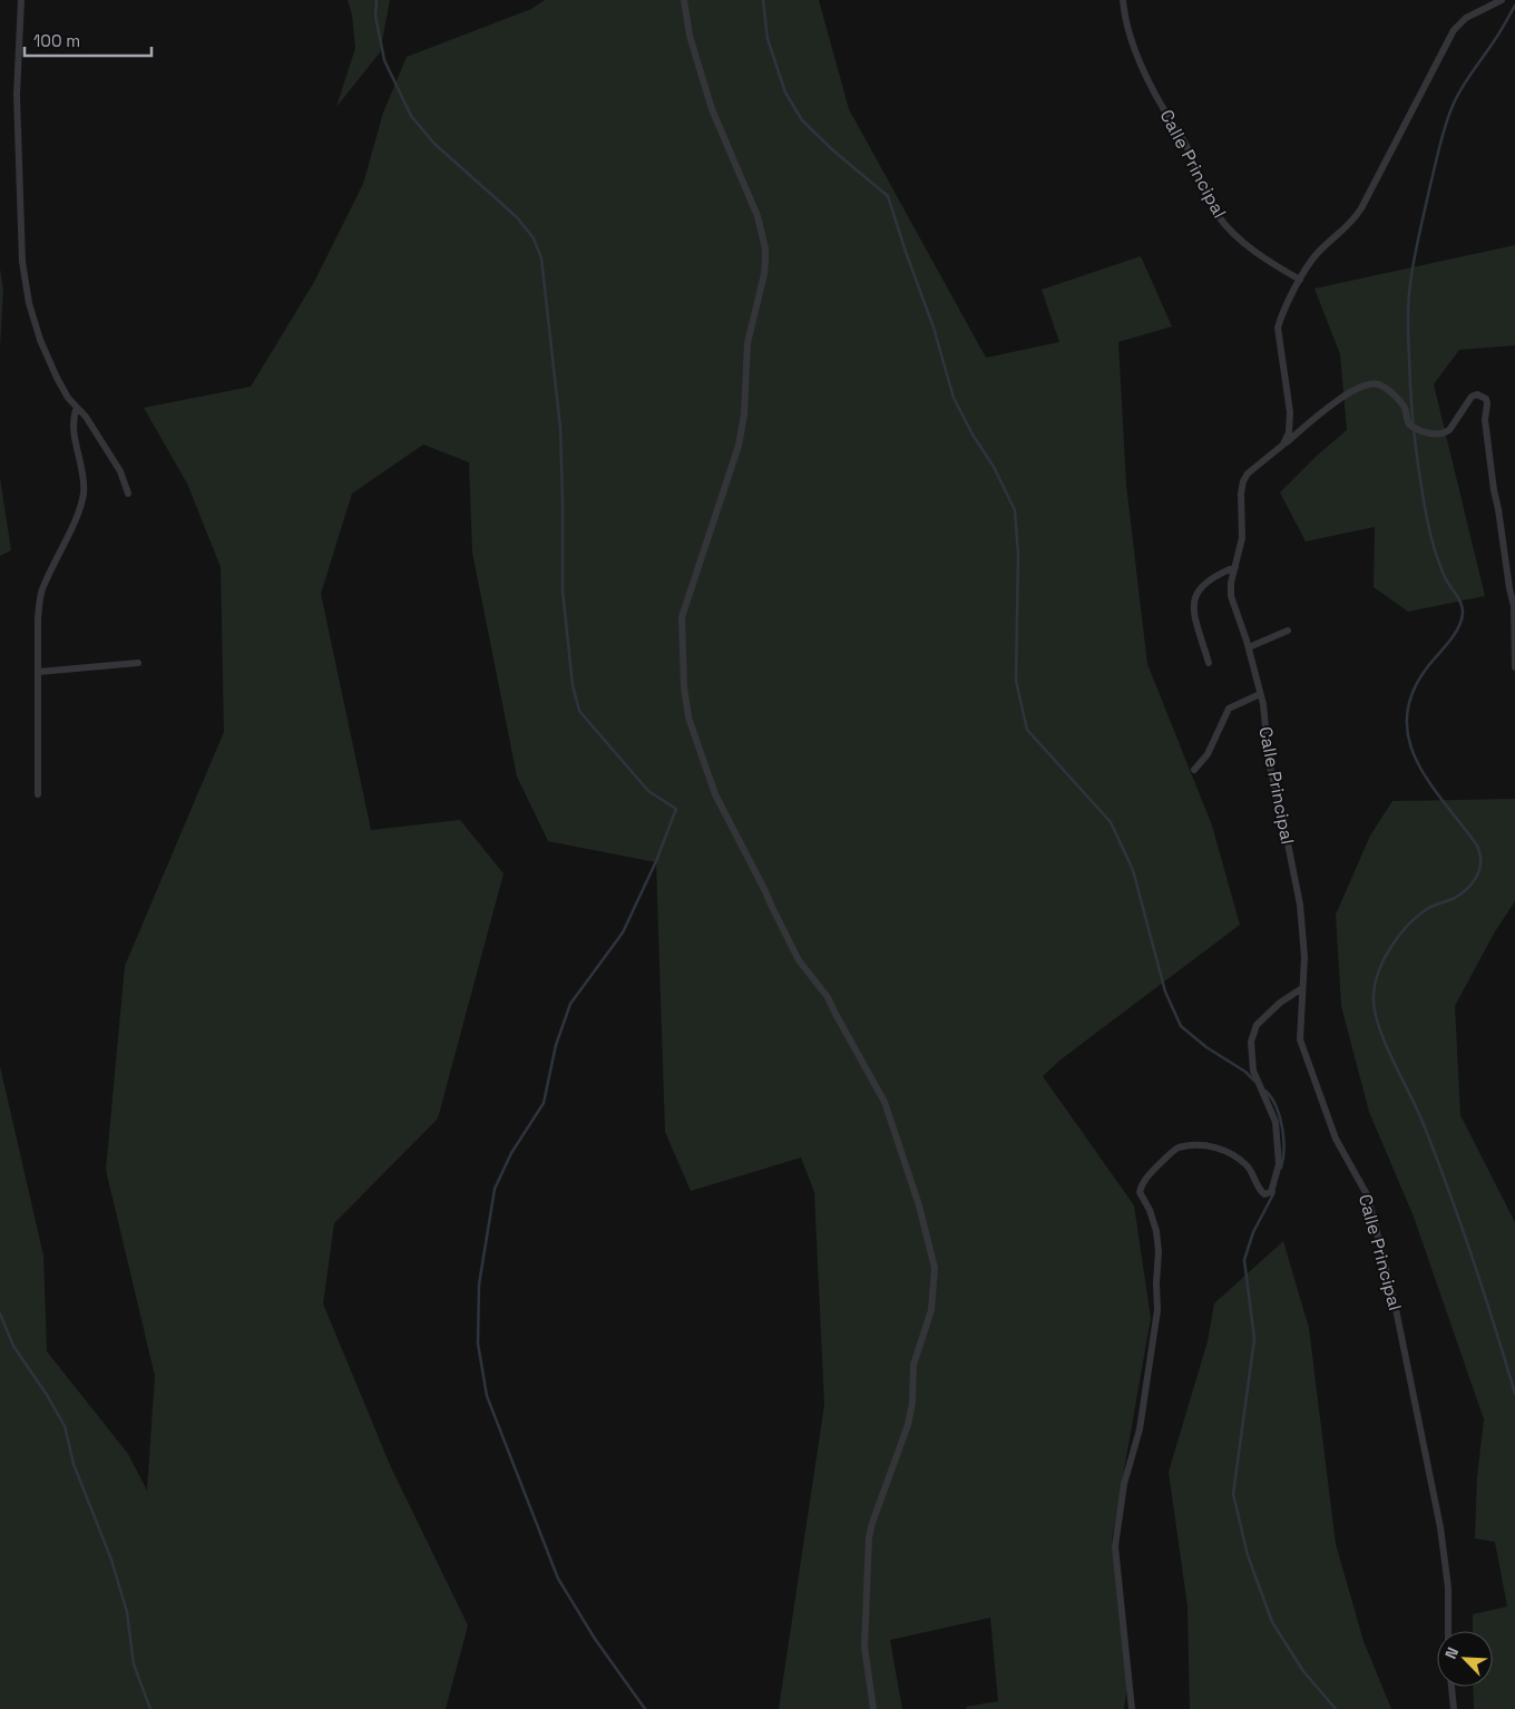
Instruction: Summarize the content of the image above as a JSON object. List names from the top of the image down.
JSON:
{
  "streets": {
    "street": ["Calle Principal"]
  },
  "scale_bar": "100 m",
  "north": "top left"
}
